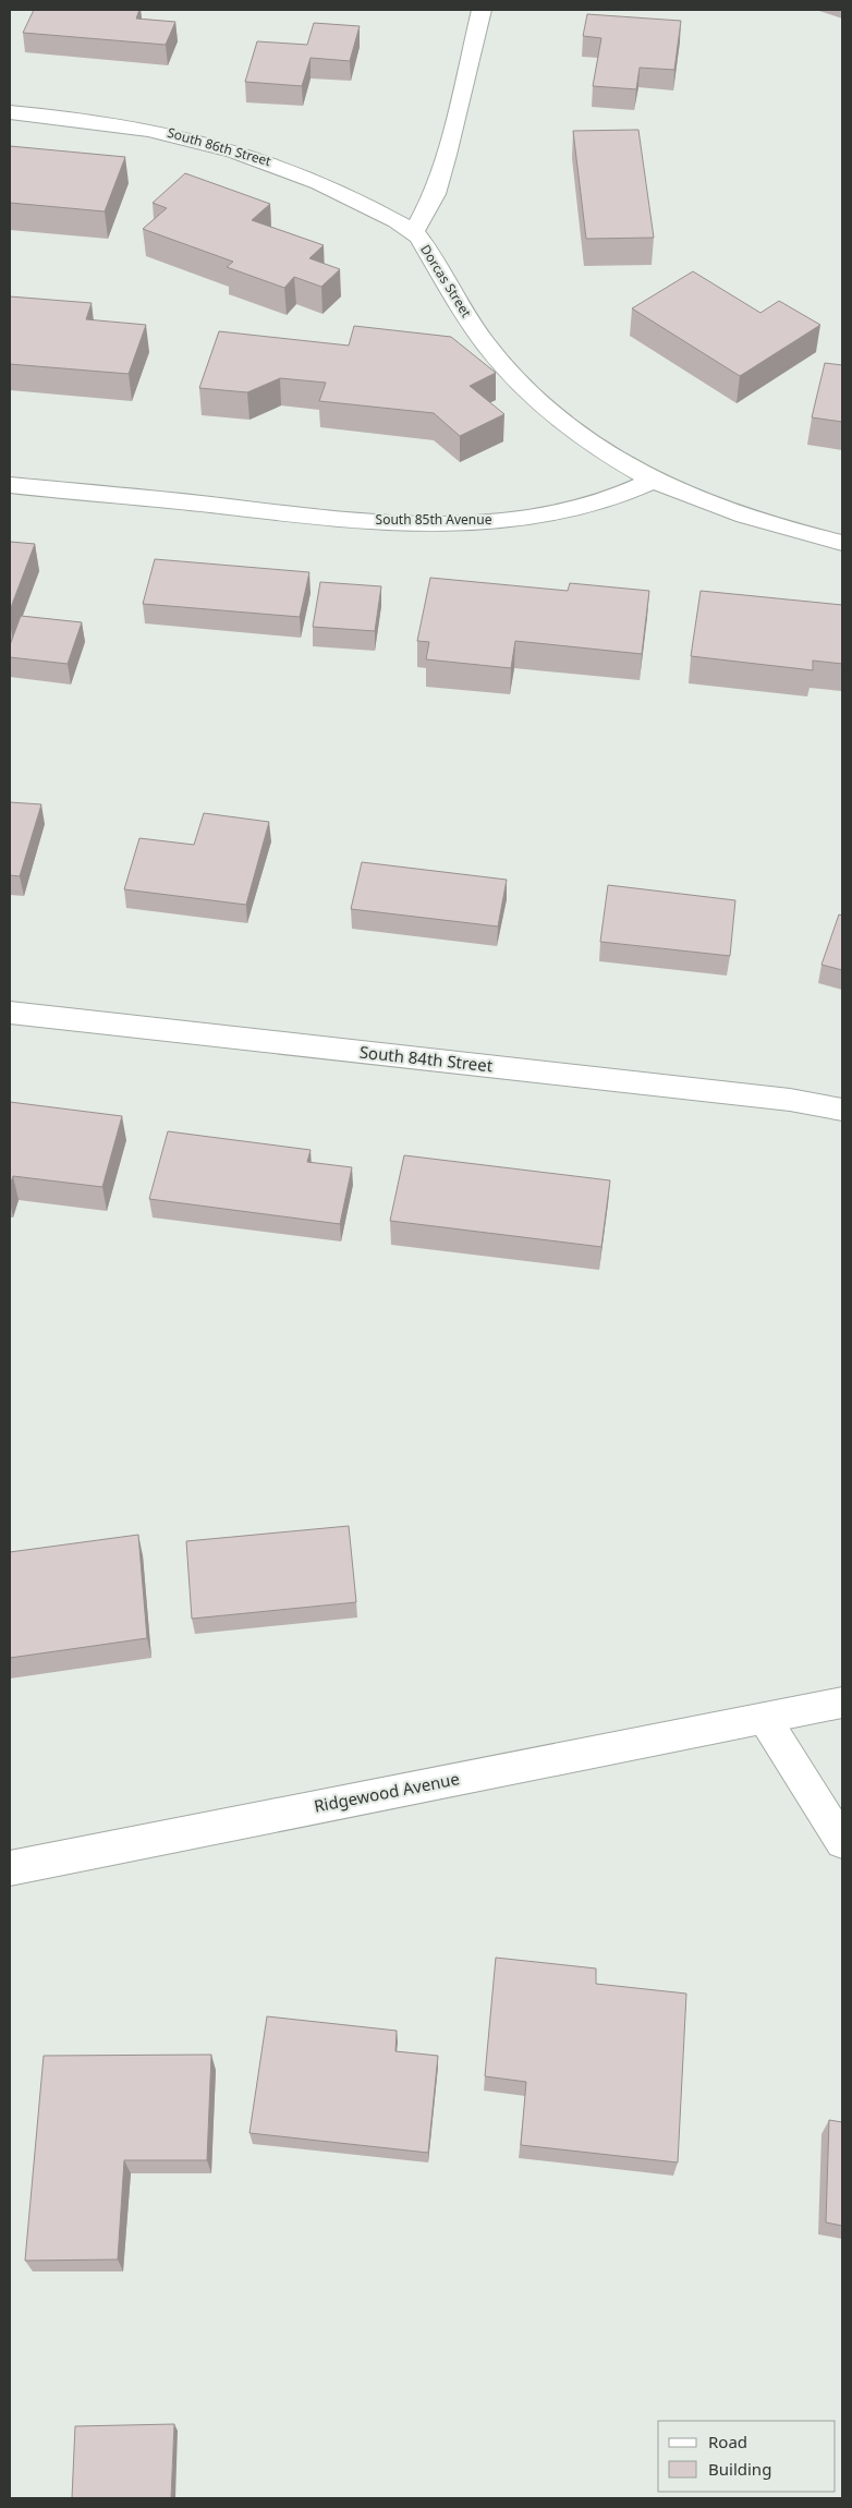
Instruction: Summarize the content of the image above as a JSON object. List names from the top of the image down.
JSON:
{
  "streets": {
    "street": [
      "South 86th Street",
      "Dorcas Street",
      "South 85th Avenue",
      "South 84th Street",
      "Ridgewood Avenue"
    ]
  },
  "crossings": [
    ["South 86th Street", "Dorcas Street"],
    ["Dorcas Street", "South 85th Avenue"]
  ],
  "legend": ["Road", "Building"]
}
